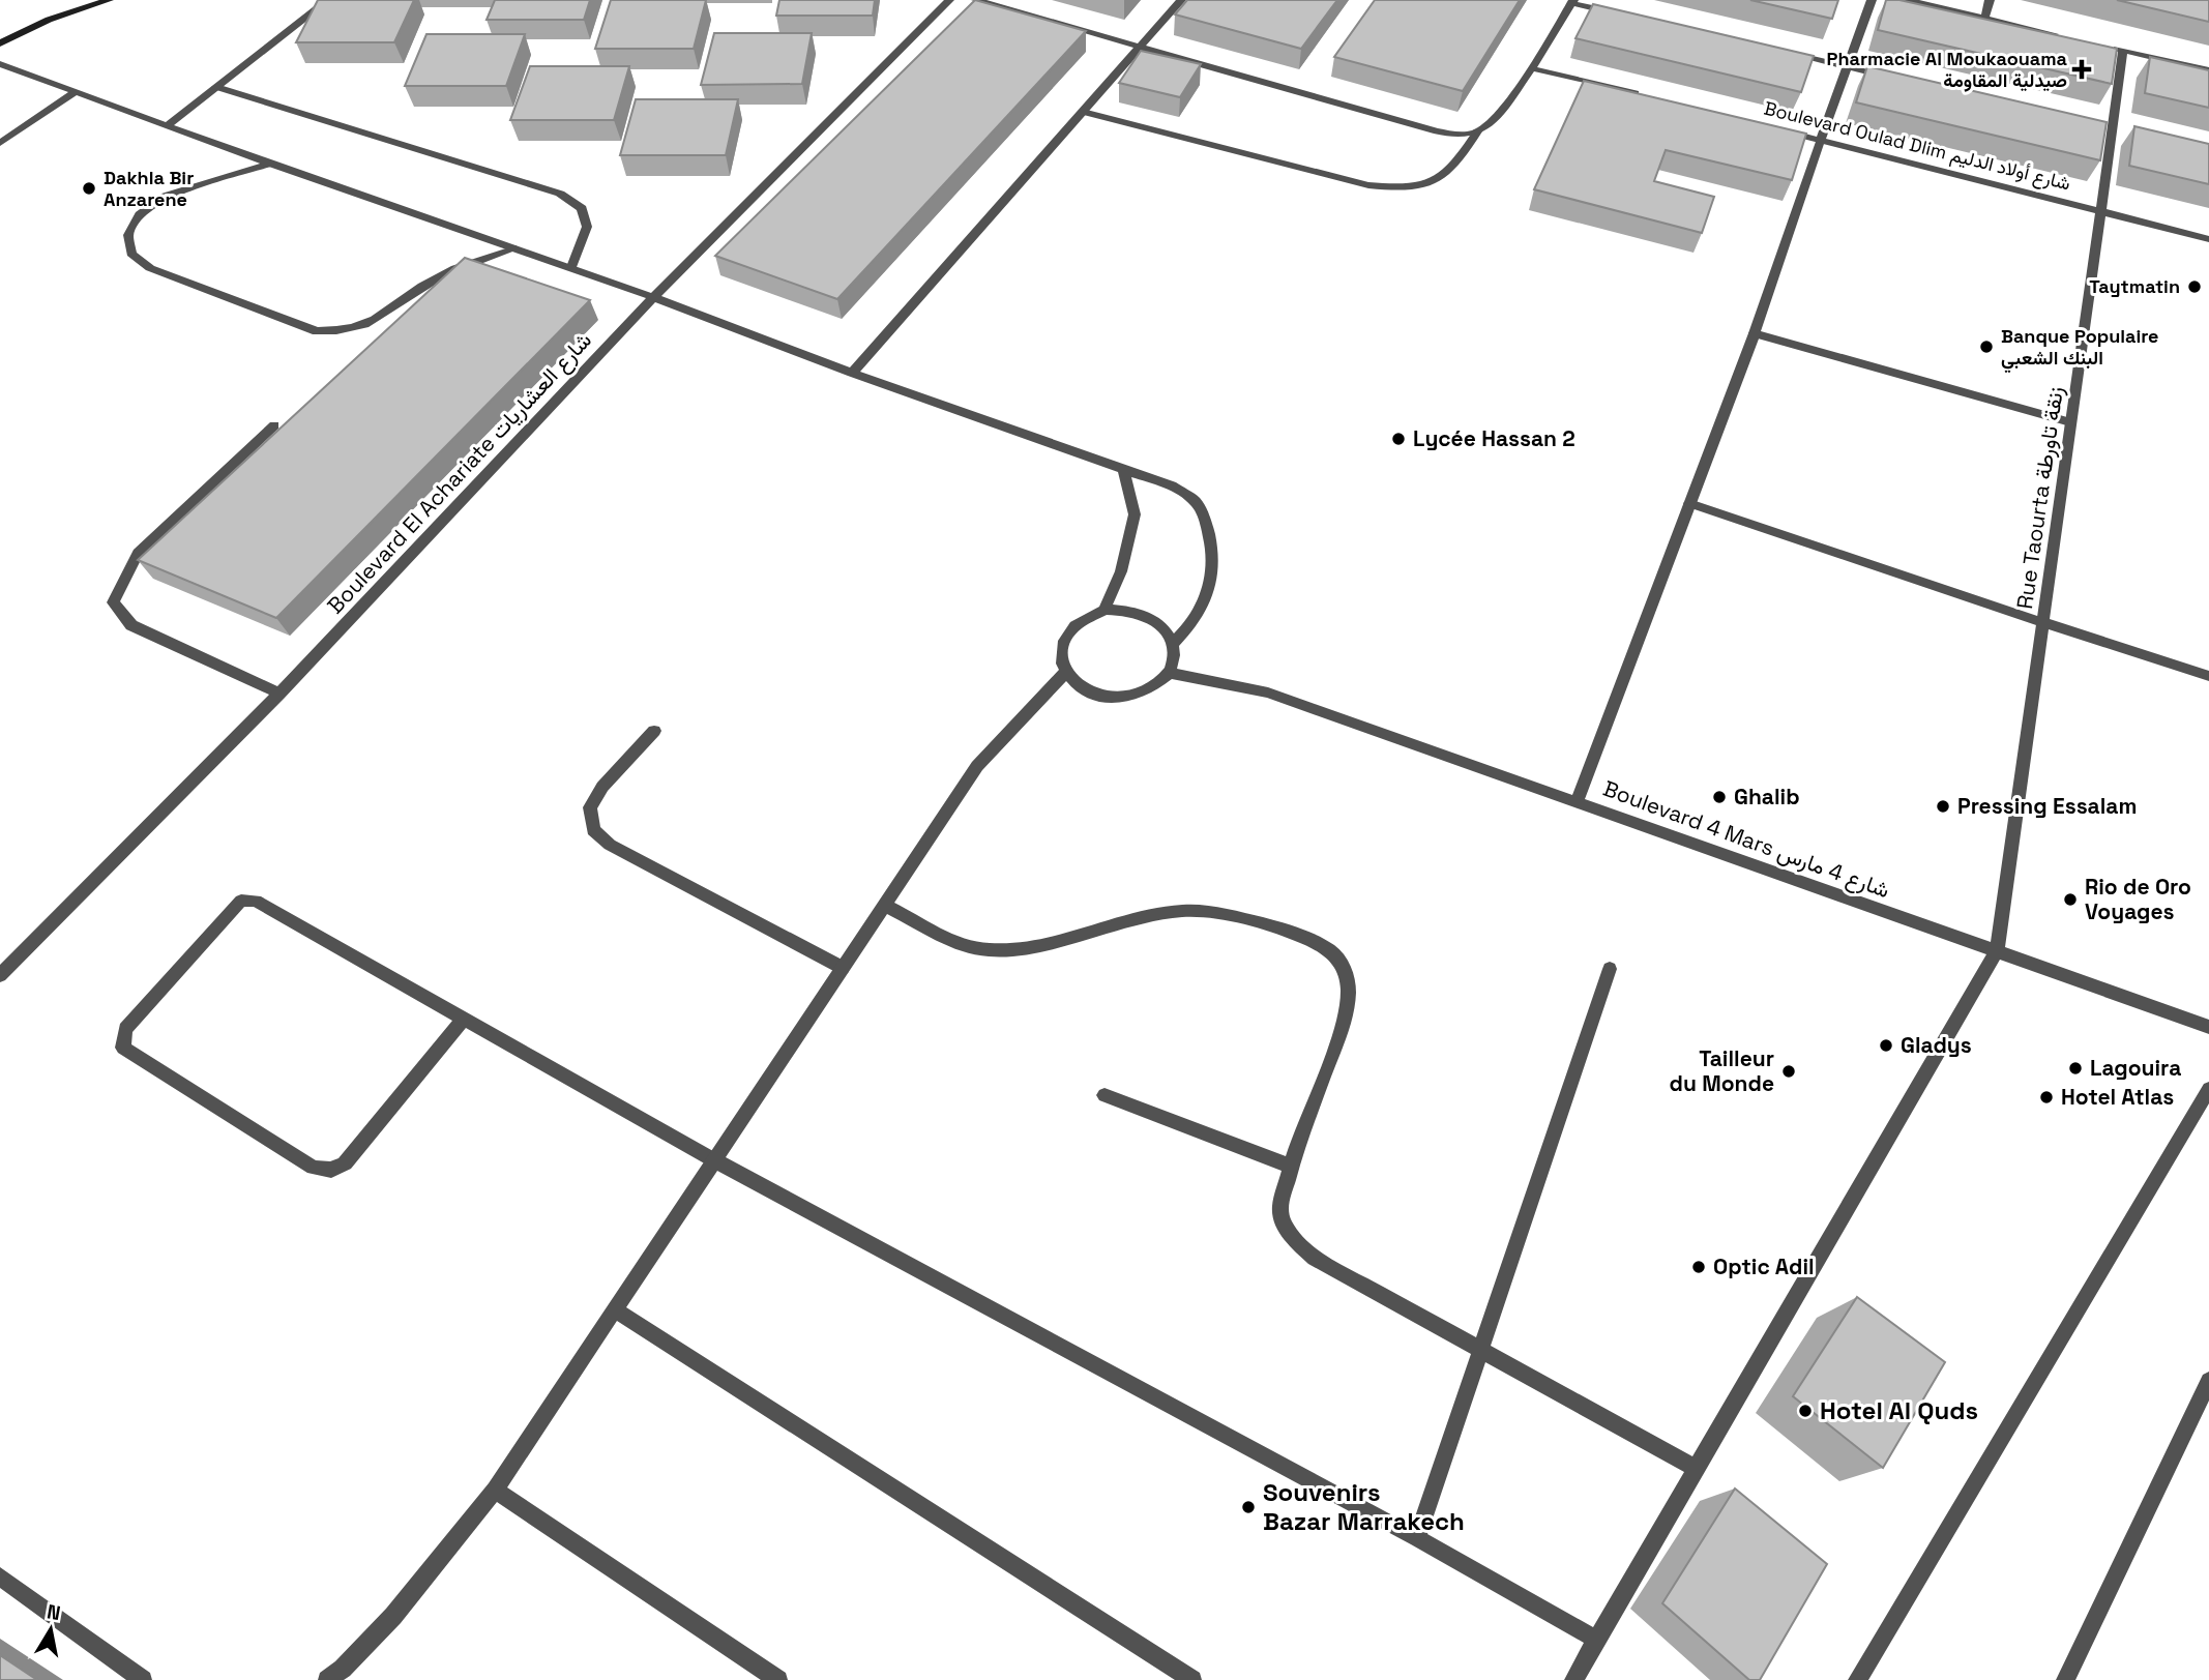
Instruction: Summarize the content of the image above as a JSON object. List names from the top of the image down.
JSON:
{
  "streets": {
    "street": [
      "Boulevard Oulad Dlim شارع أولاد الدليم",
      "Boulevard El Achariate شارع العشاريات",
      "Rue Taourta زنقة تاورطة",
      "Boulevard 4 Mars شارع 4 مارس"
    ]
  },
  "crossings": [
    ["Boulevard Oulad Dlim شارع أولاد الدليم", "Rue Taourta زنقة تاورطة"],
    ["Rue Taourta زنقة تاورطة", "Boulevard 4 Mars شارع 4 مارس"]
  ],
  "places": {
    "health": ["Pharmacie Al Moukaouama صيدلية المقاومة"],
    "other": [
      "Dakhla Bir Anzarene",
      "Taytmatin",
      "Banque Populaire البنك الشعبي",
      "Lycée Hassan 2",
      "Ghalib",
      "Pressing Essalam",
      "Rio de Oro Voyages",
      "Gladys",
      "Lagouira",
      "Tailleur du Monde",
      "Hotel Atlas",
      "Optic Adil",
      "Hotel Al Quds",
      "Souvenirs Bazar Marrakech"
    ]
  },
  "north": "top"
}
